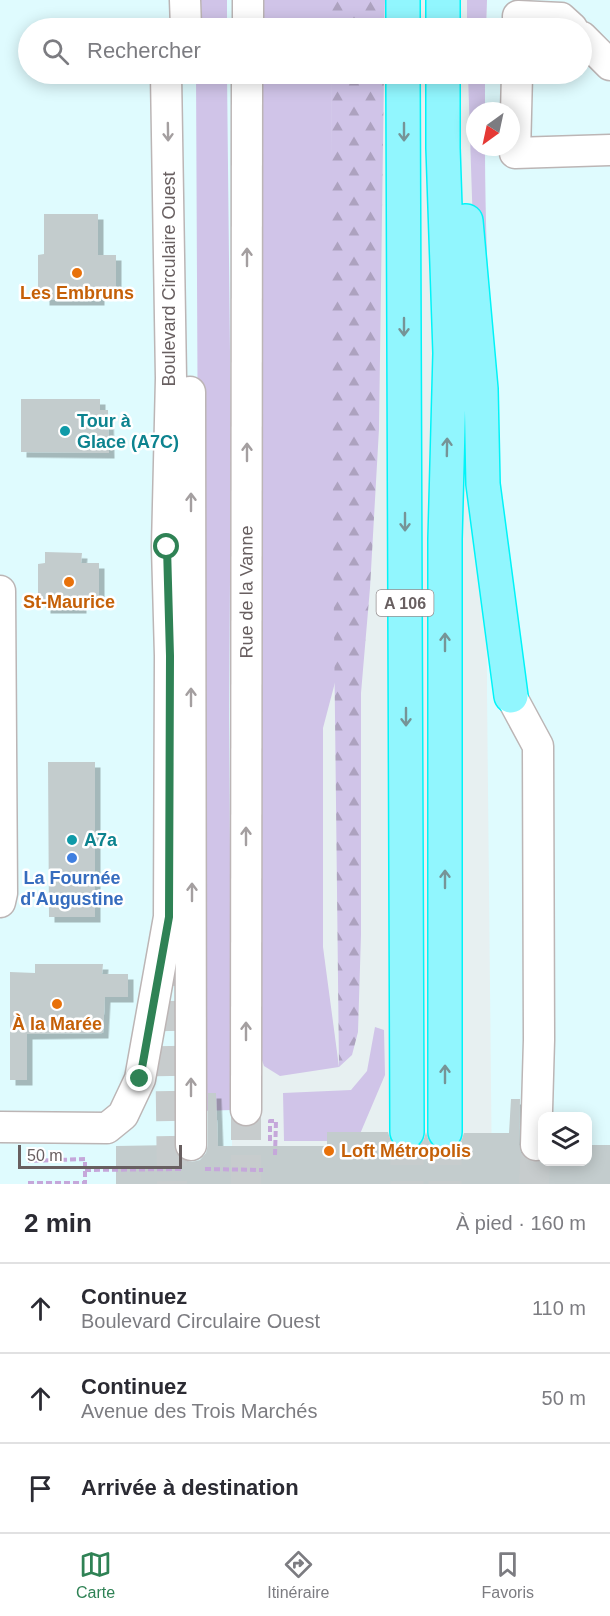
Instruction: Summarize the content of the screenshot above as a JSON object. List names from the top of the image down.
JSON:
{
  "streets": {
    "highway": ["A 106"],
    "street": ["Boulevard Circulaire Ouest", "Rue de la Vanne"]
  },
  "places": [
    "Les Embruns",
    "Tour à Glace (A7C)",
    "St-Maurice",
    "A7a",
    "La Fournée d'Augustine",
    "À la Marée",
    "Loft Métropolis"
  ],
  "scale_bar": "50 m",
  "north": "bottom left",
  "page": {
    "search": "Rechercher",
    "scale": "50 m",
    "heading": ["2 min", "À pied · 160 m"],
    "list": [
      ["Continuez", "Boulevard Circulaire Ouest", "110 m"],
      ["Continuez", "Avenue des Trois Marchés", "50 m"],
      "Arrivée à destination"
    ],
    "nav": ["Carte", "Itinéraire", "Favoris"]
  }
}
